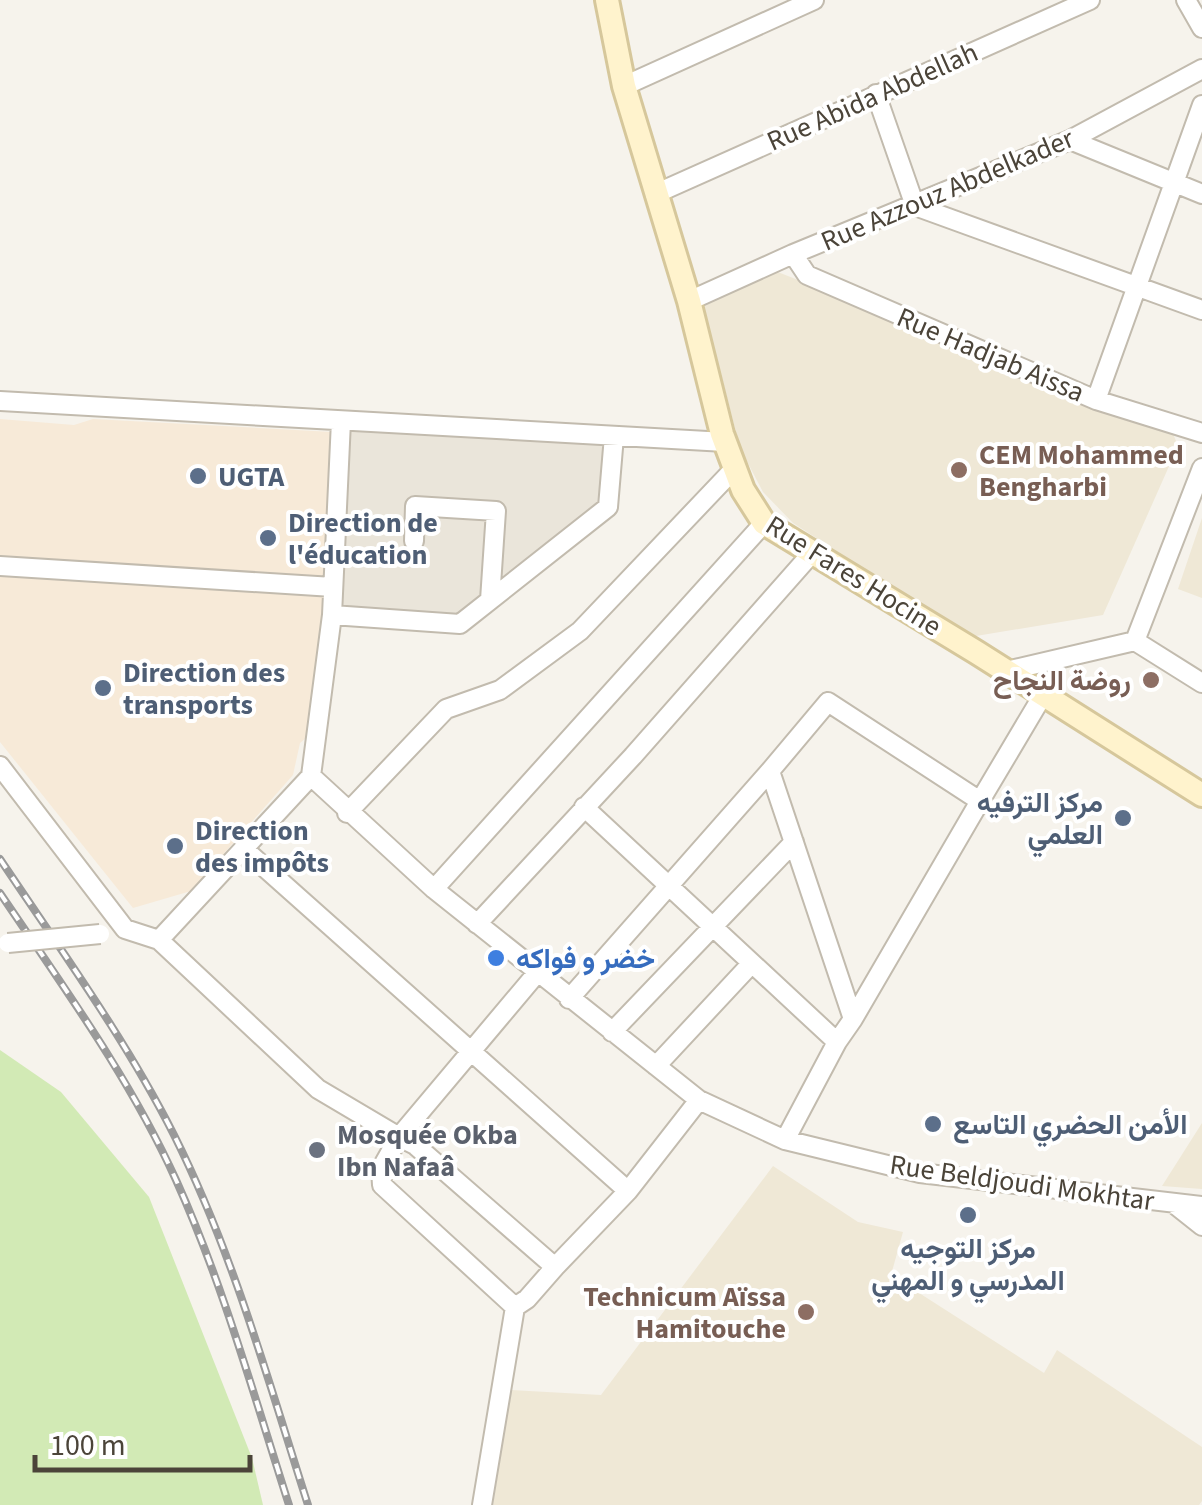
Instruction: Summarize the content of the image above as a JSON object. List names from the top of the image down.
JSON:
{
  "streets": {
    "street": [
      "Rue Abida Abdellah",
      "Rue Azzouz Abdelkader",
      "Rue Hadjab Aissa",
      "Rue Fares Hocine",
      "Rue Beldjoudi Mokhtar"
    ]
  },
  "crossings": [
    ["Rue Abida Abdellah", "Rue Fares Hocine"],
    ["Rue Azzouz Abdelkader", "Rue Hadjab Aissa"],
    ["Rue Azzouz Abdelkader", "Rue Fares Hocine"]
  ],
  "places": [
    "CEM Mohammed Bengharbi",
    "UGTA",
    "Direction de l'éducation",
    "روضة النجاح",
    "Direction des transports",
    "مركز الترفيه العلمي",
    "Direction des impôts",
    "خضر و فواكه",
    "الأمن الحضري التاسع",
    "Mosquée Okba Ibn Nafaâ",
    "مركز التوجيه المدرسي و المهني",
    "Technicum Aïssa Hamitouche"
  ],
  "scale_bar": "100 m"
}
